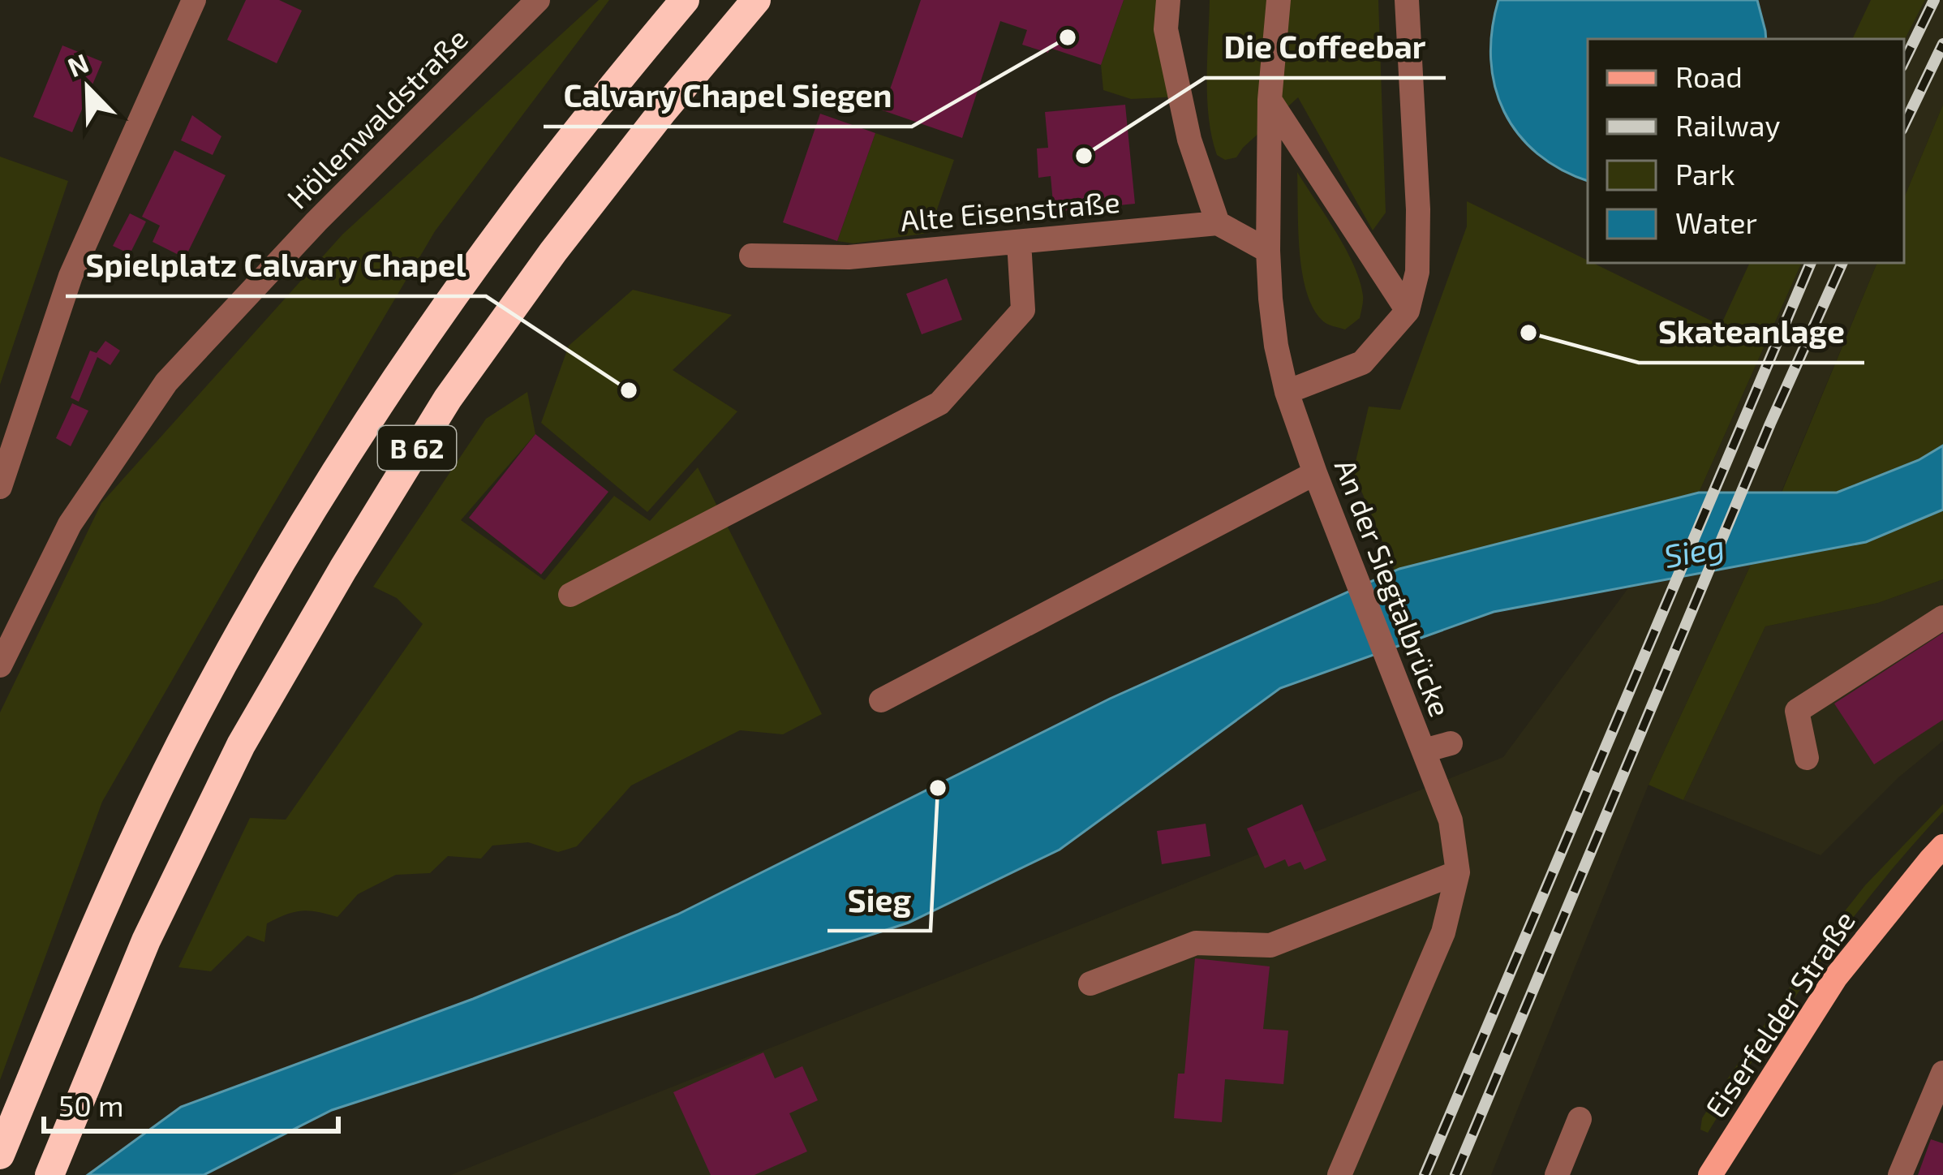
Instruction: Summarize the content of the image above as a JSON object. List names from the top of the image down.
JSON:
{
  "streets": {
    "highway": ["B 62"],
    "main road": ["Eiserfelder Straße"],
    "street": ["Höllenwaldstraße", "Alte Eisenstraße", "An der Siegtalbrücke"]
  },
  "water": ["Sieg"],
  "places": [
    "Calvary Chapel Siegen",
    "Die Coffeebar",
    "Skateanlage",
    "Spielplatz Calvary Chapel",
    "Sieg"
  ],
  "legend": [
    "Road",
    "Railway",
    "Park",
    "Water"
  ],
  "scale_bar": "50 m",
  "north": "top left"
}
